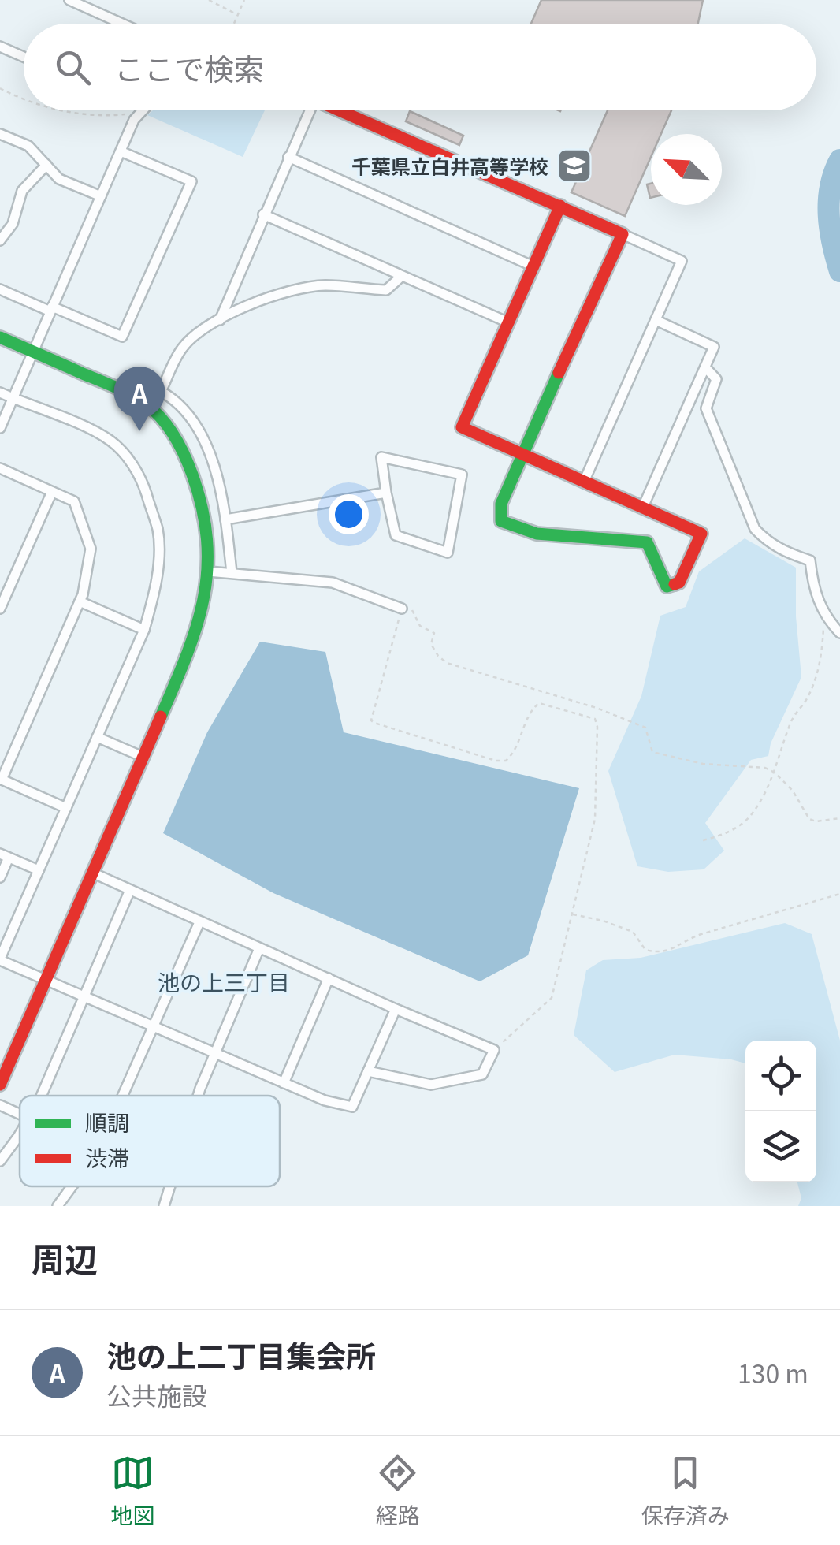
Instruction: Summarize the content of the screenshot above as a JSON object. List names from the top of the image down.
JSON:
{
  "districts": ["池の上三丁目"],
  "places": {
    "school or university": ["千葉県立白井高等学校"]
  },
  "legend": ["順調", "渋滞"],
  "north": "top left",
  "page": {
    "search": "ここで検索",
    "pins": "A",
    "heading": "周辺",
    "list": [
      {
        "mark": "A",
        "name": "池の上二丁目集会所",
        "note": "公共施設",
        "value": "130 m"
      }
    ],
    "nav": ["地図", "経路", "保存済み"]
  }
}
